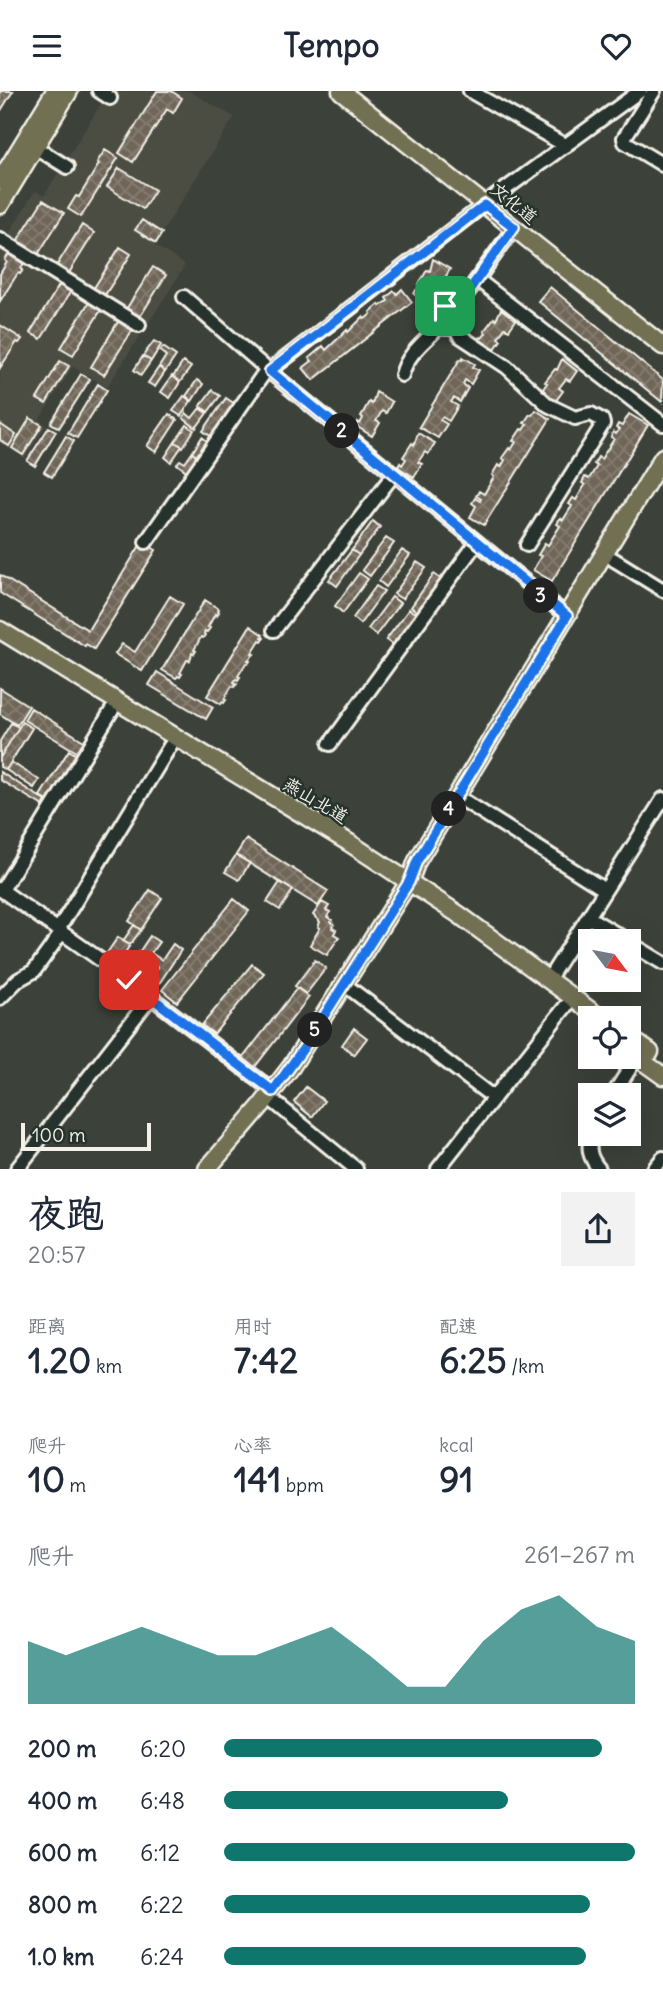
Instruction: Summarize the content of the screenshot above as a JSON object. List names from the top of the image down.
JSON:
{
  "streets": {
    "main road": ["文化道", "燕山北道"]
  },
  "scale_bar": "100 m",
  "north": "bottom right",
  "page": {
    "header": "Tempo",
    "pins": [
      "2",
      "3",
      "4",
      "5"
    ],
    "scale": "100 m",
    "heading": ["夜跑", "20:57"],
    "stats": [
      ["距离", "1.20 km"],
      ["用时", "7:42"],
      ["配速", "6:25 /km"],
      ["爬升", "10 m"],
      ["心率", "141 bpm"],
      ["kcal", "91"]
    ],
    "chart": ["爬升", "261–267 m"],
    "list": [
      {
        "name": "200 m",
        "note": "6:20"
      },
      {
        "name": "400 m",
        "note": "6:48"
      },
      {
        "name": "600 m",
        "note": "6:12"
      },
      {
        "name": "800 m",
        "note": "6:22"
      },
      {
        "name": "1.0 km",
        "note": "6:24"
      }
    ]
  }
}
